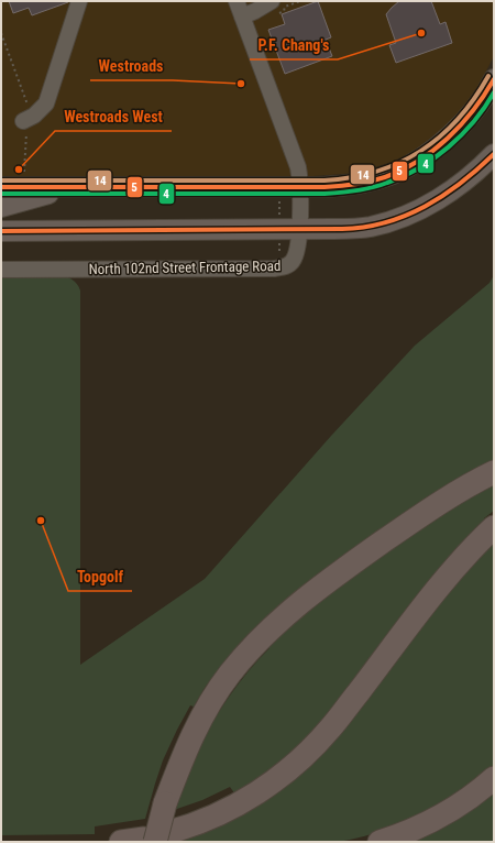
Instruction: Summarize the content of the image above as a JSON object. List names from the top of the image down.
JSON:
{
  "streets": {
    "street": ["North 102nd Street Frontage Road"]
  },
  "places": [
    "P.F. Chang's",
    "Westroads",
    "Westroads West",
    "Topgolf"
  ],
  "lines": ["transit line 14", "transit line 5", "transit line 4"]
}
